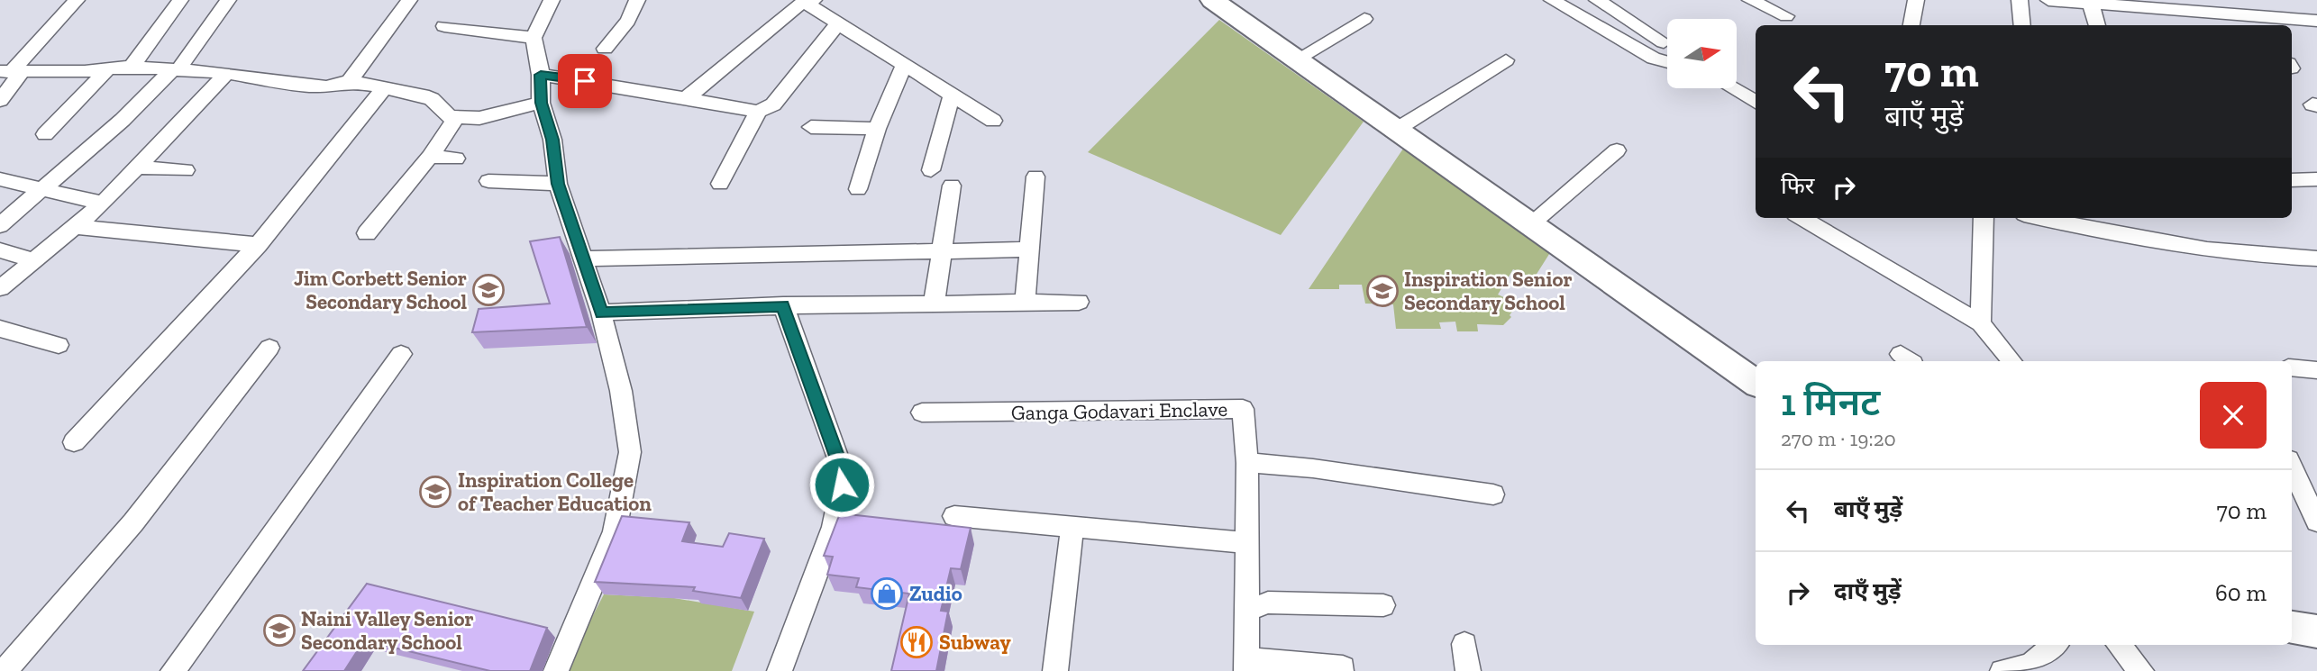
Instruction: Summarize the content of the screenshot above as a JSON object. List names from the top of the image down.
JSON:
{
  "streets": {
    "street": ["Ganga Godavari Enclave"]
  },
  "places": {
    "school or university": [
      "Jim Corbett Senior Secondary School",
      "Inspiration Senior Secondary School",
      "Inspiration College of Teacher Education",
      "Naini Valley Senior Secondary School"
    ],
    "shop": ["Zudio"],
    "restaurant": ["Subway"]
  },
  "north": "right",
  "page": {
    "turn": ["70 m", "बाएँ मुड़ें"],
    "then": "फिर",
    "heading": ["1 मिनट", "270 m · 19:20"],
    "list": [
      {
        "name": "बाएँ मुड़ें",
        "value": "70 m"
      },
      {
        "name": "दाएँ मुड़ें",
        "value": "60 m"
      }
    ]
  }
}
